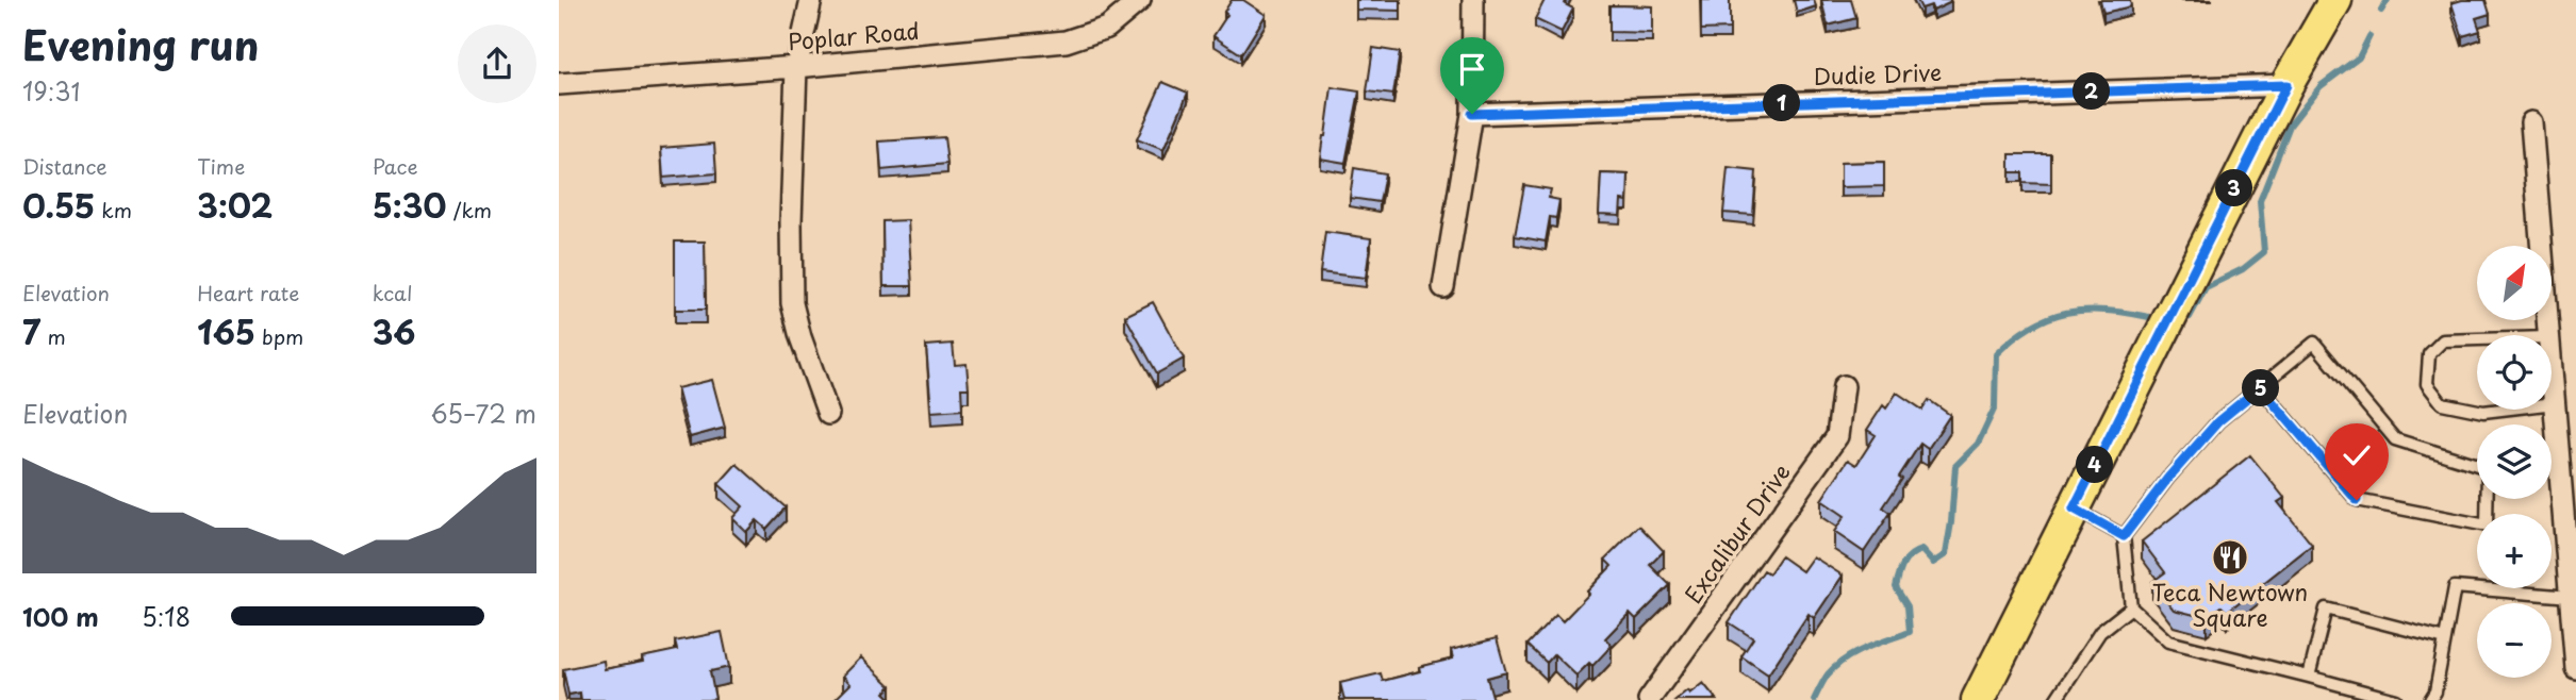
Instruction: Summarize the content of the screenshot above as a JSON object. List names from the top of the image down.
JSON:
{
  "streets": {
    "street": ["Poplar Road", "Dudie Drive", "Excalibur Drive"]
  },
  "places": {
    "restaurant": ["Teca Newtown Square"]
  },
  "north": "top right",
  "page": {
    "heading": ["Evening run", "19:31"],
    "pins": [
      "2",
      "1",
      "3",
      "5",
      "4"
    ],
    "stats": [
      ["Distance", "0.55 km"],
      ["Time", "3:02"],
      ["Pace", "5:30 /km"],
      ["Elevation", "7 m"],
      ["Heart rate", "165 bpm"],
      ["kcal", "36"]
    ],
    "map_buttons": ["+", "−"],
    "chart": ["Elevation", "65–72 m"],
    "list": [
      {
        "name": "100 m",
        "note": "5:18"
      }
    ]
  }
}
